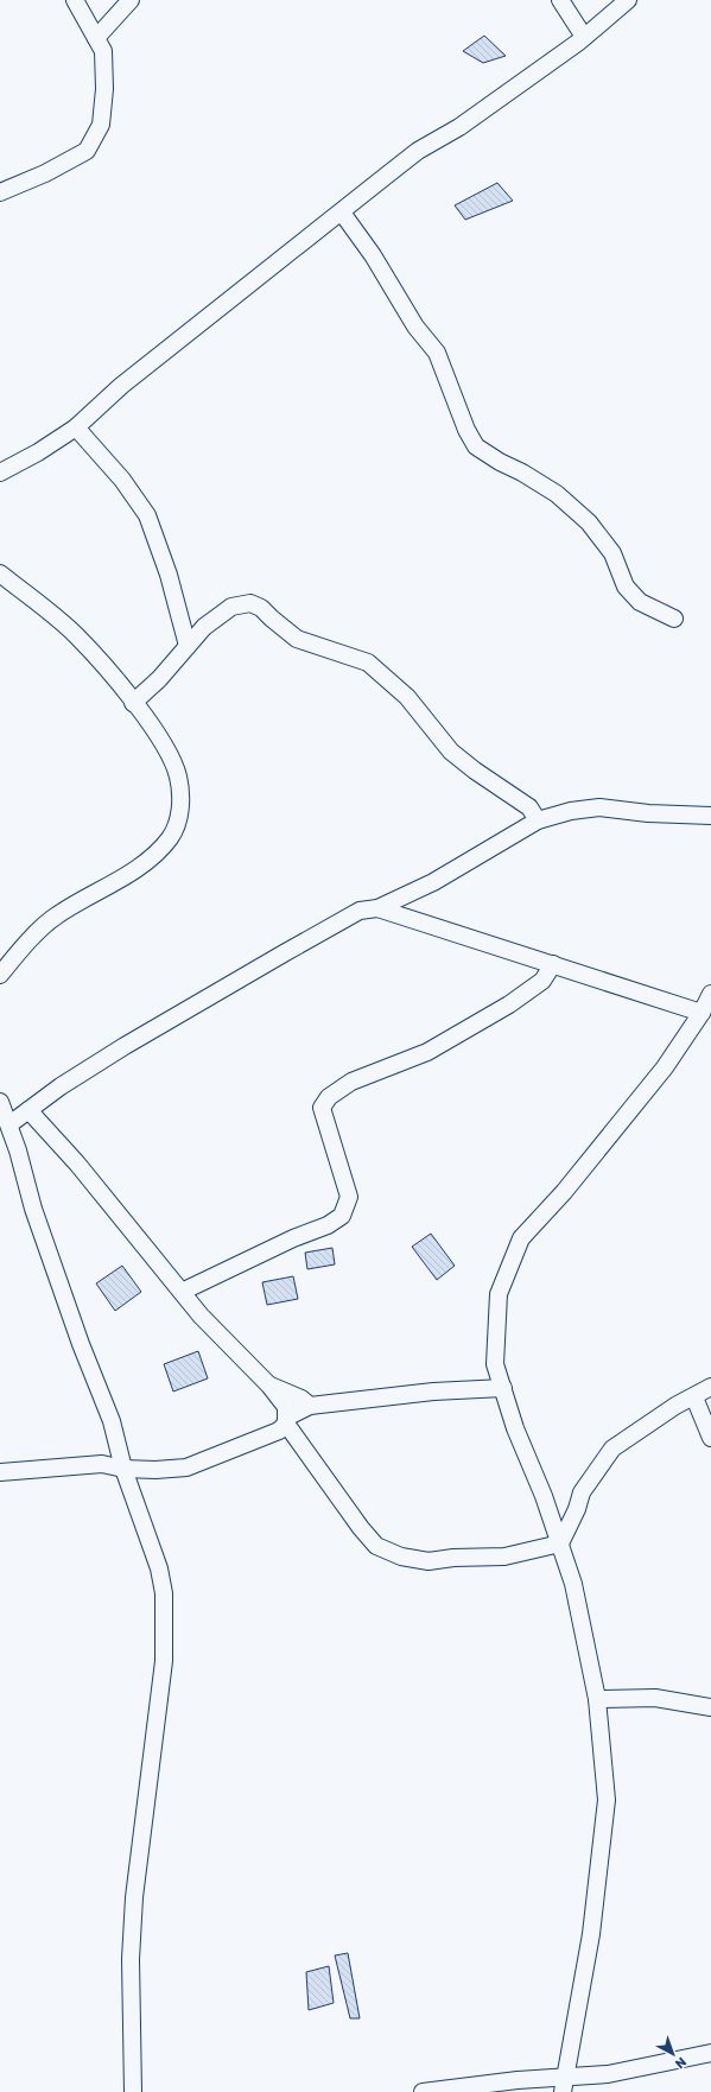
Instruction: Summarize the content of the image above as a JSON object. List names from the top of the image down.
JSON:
{
  "north": "bottom right"
}
